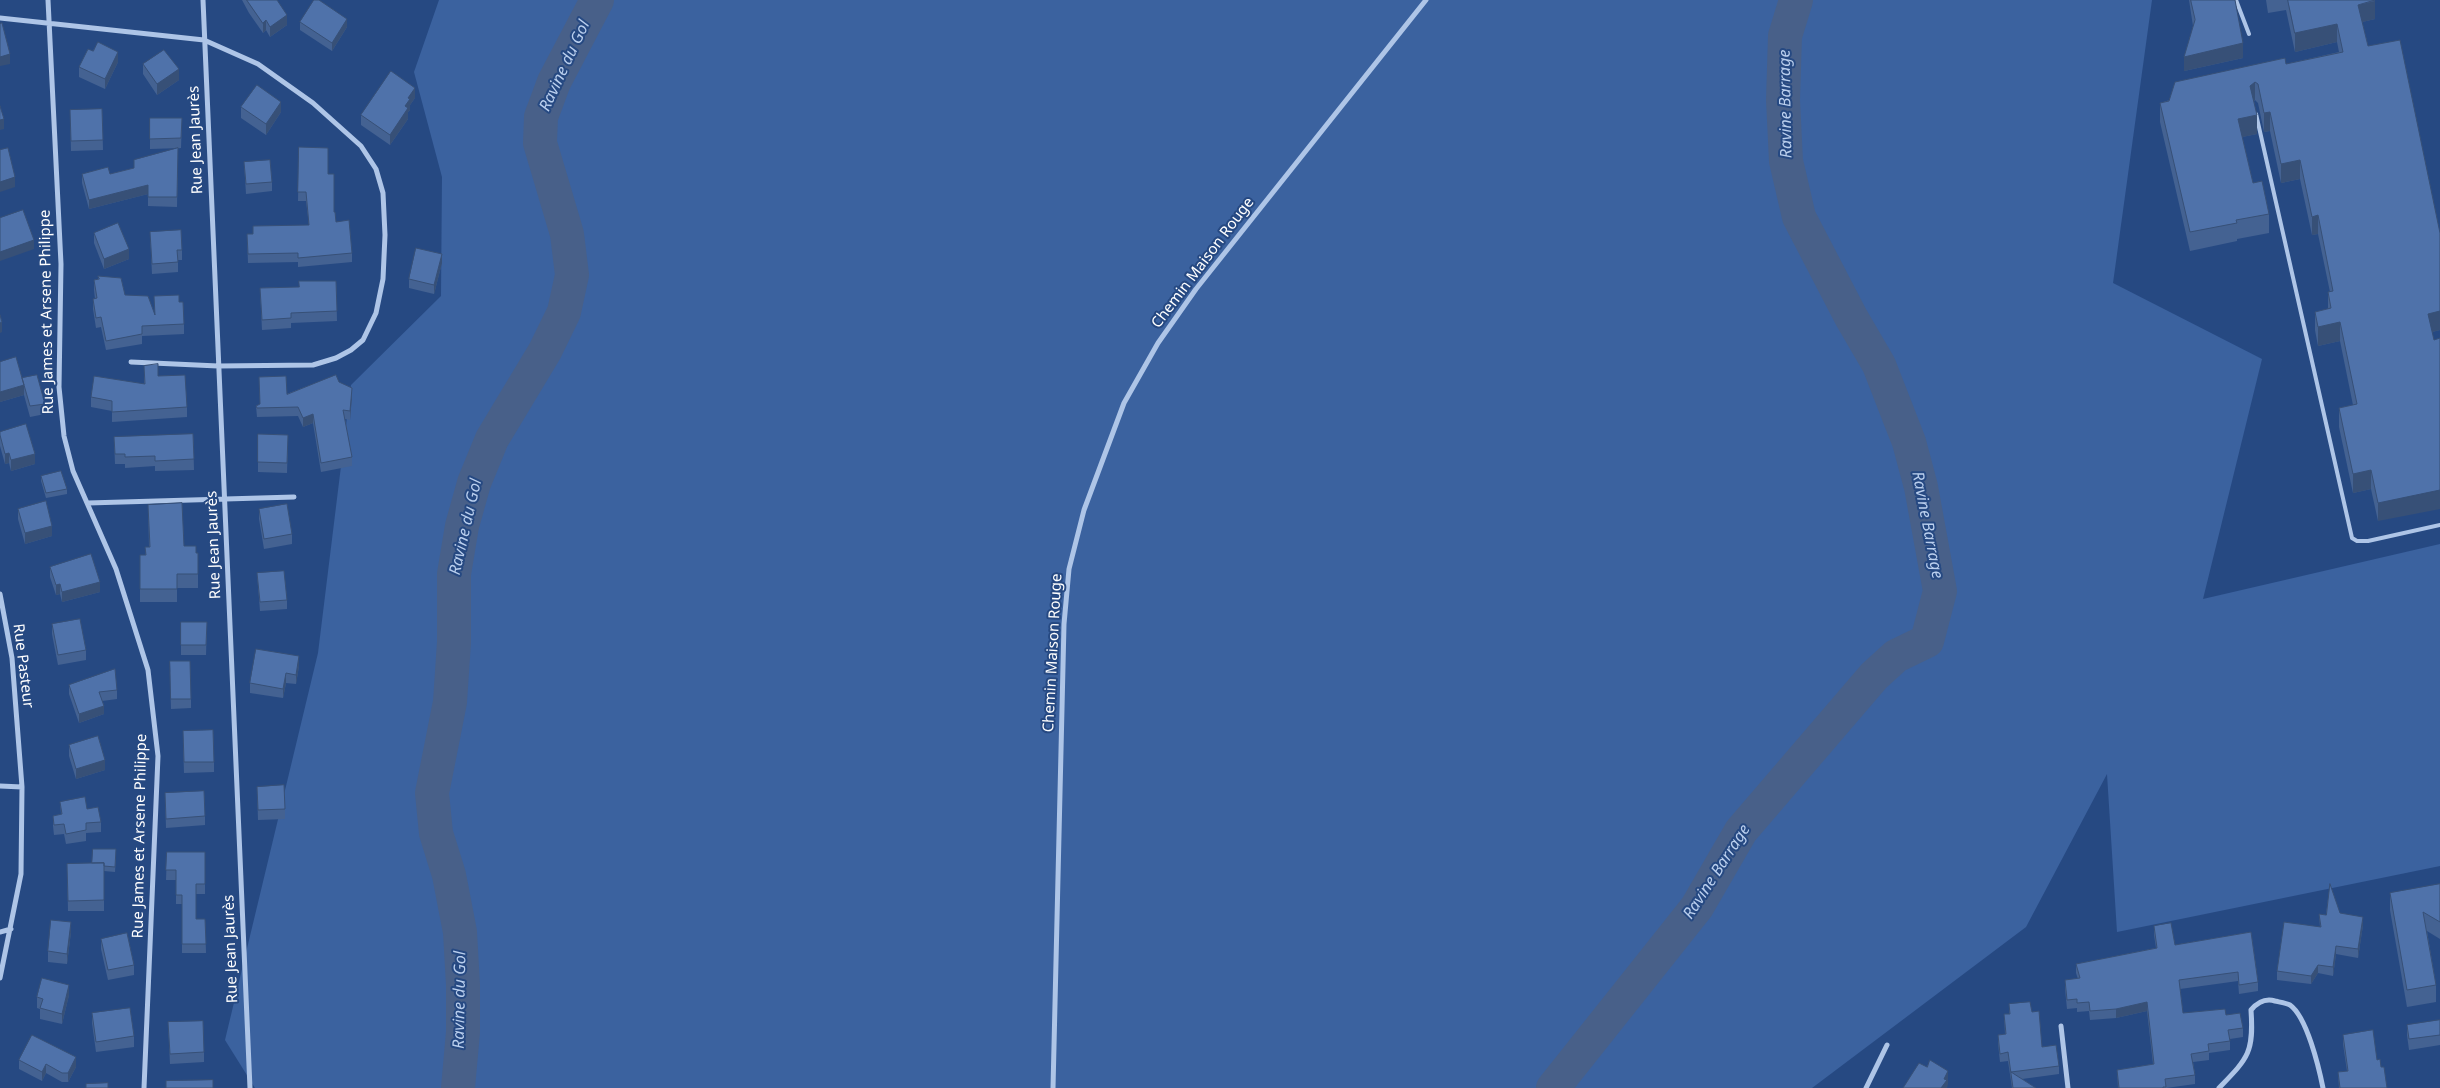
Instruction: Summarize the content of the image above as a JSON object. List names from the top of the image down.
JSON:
{
  "streets": {
    "street": [
      "Rue Jean Jaurès",
      "Chemin Maison Rouge",
      "Rue James et Arsene Philippe",
      "Rue Pasteur"
    ]
  },
  "water": ["Ravine du Gol", "Ravine Barrage"]
}
